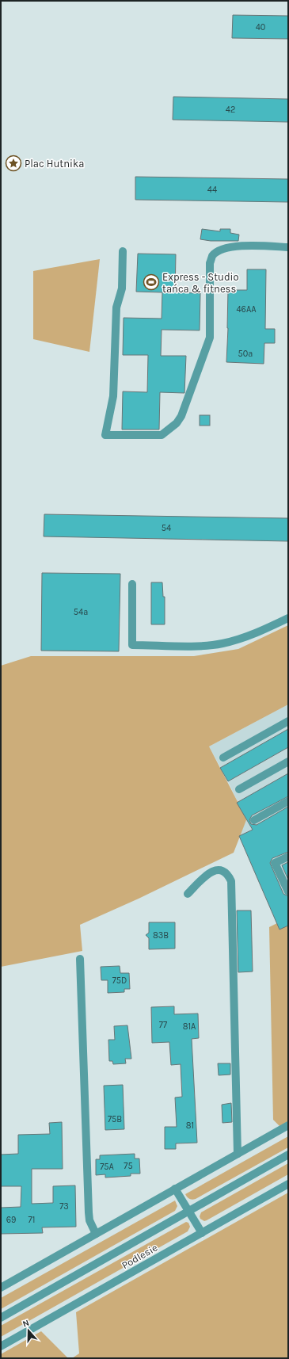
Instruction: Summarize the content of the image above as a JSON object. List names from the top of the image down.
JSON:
{
  "streets": {
    "street": ["Podlesie"]
  },
  "places": {
    "place": ["Plac Hutnika"],
    "sports": ["Express - Studio tańca & fitness"]
  },
  "house_numbers": [
    "40",
    "42",
    "44",
    "46AA",
    "50a",
    "54",
    "54a",
    "83B",
    "75D",
    "77",
    "81A",
    "75B",
    "81",
    "75",
    "75A",
    "73",
    "69",
    "71"
  ],
  "north": "top"
}
